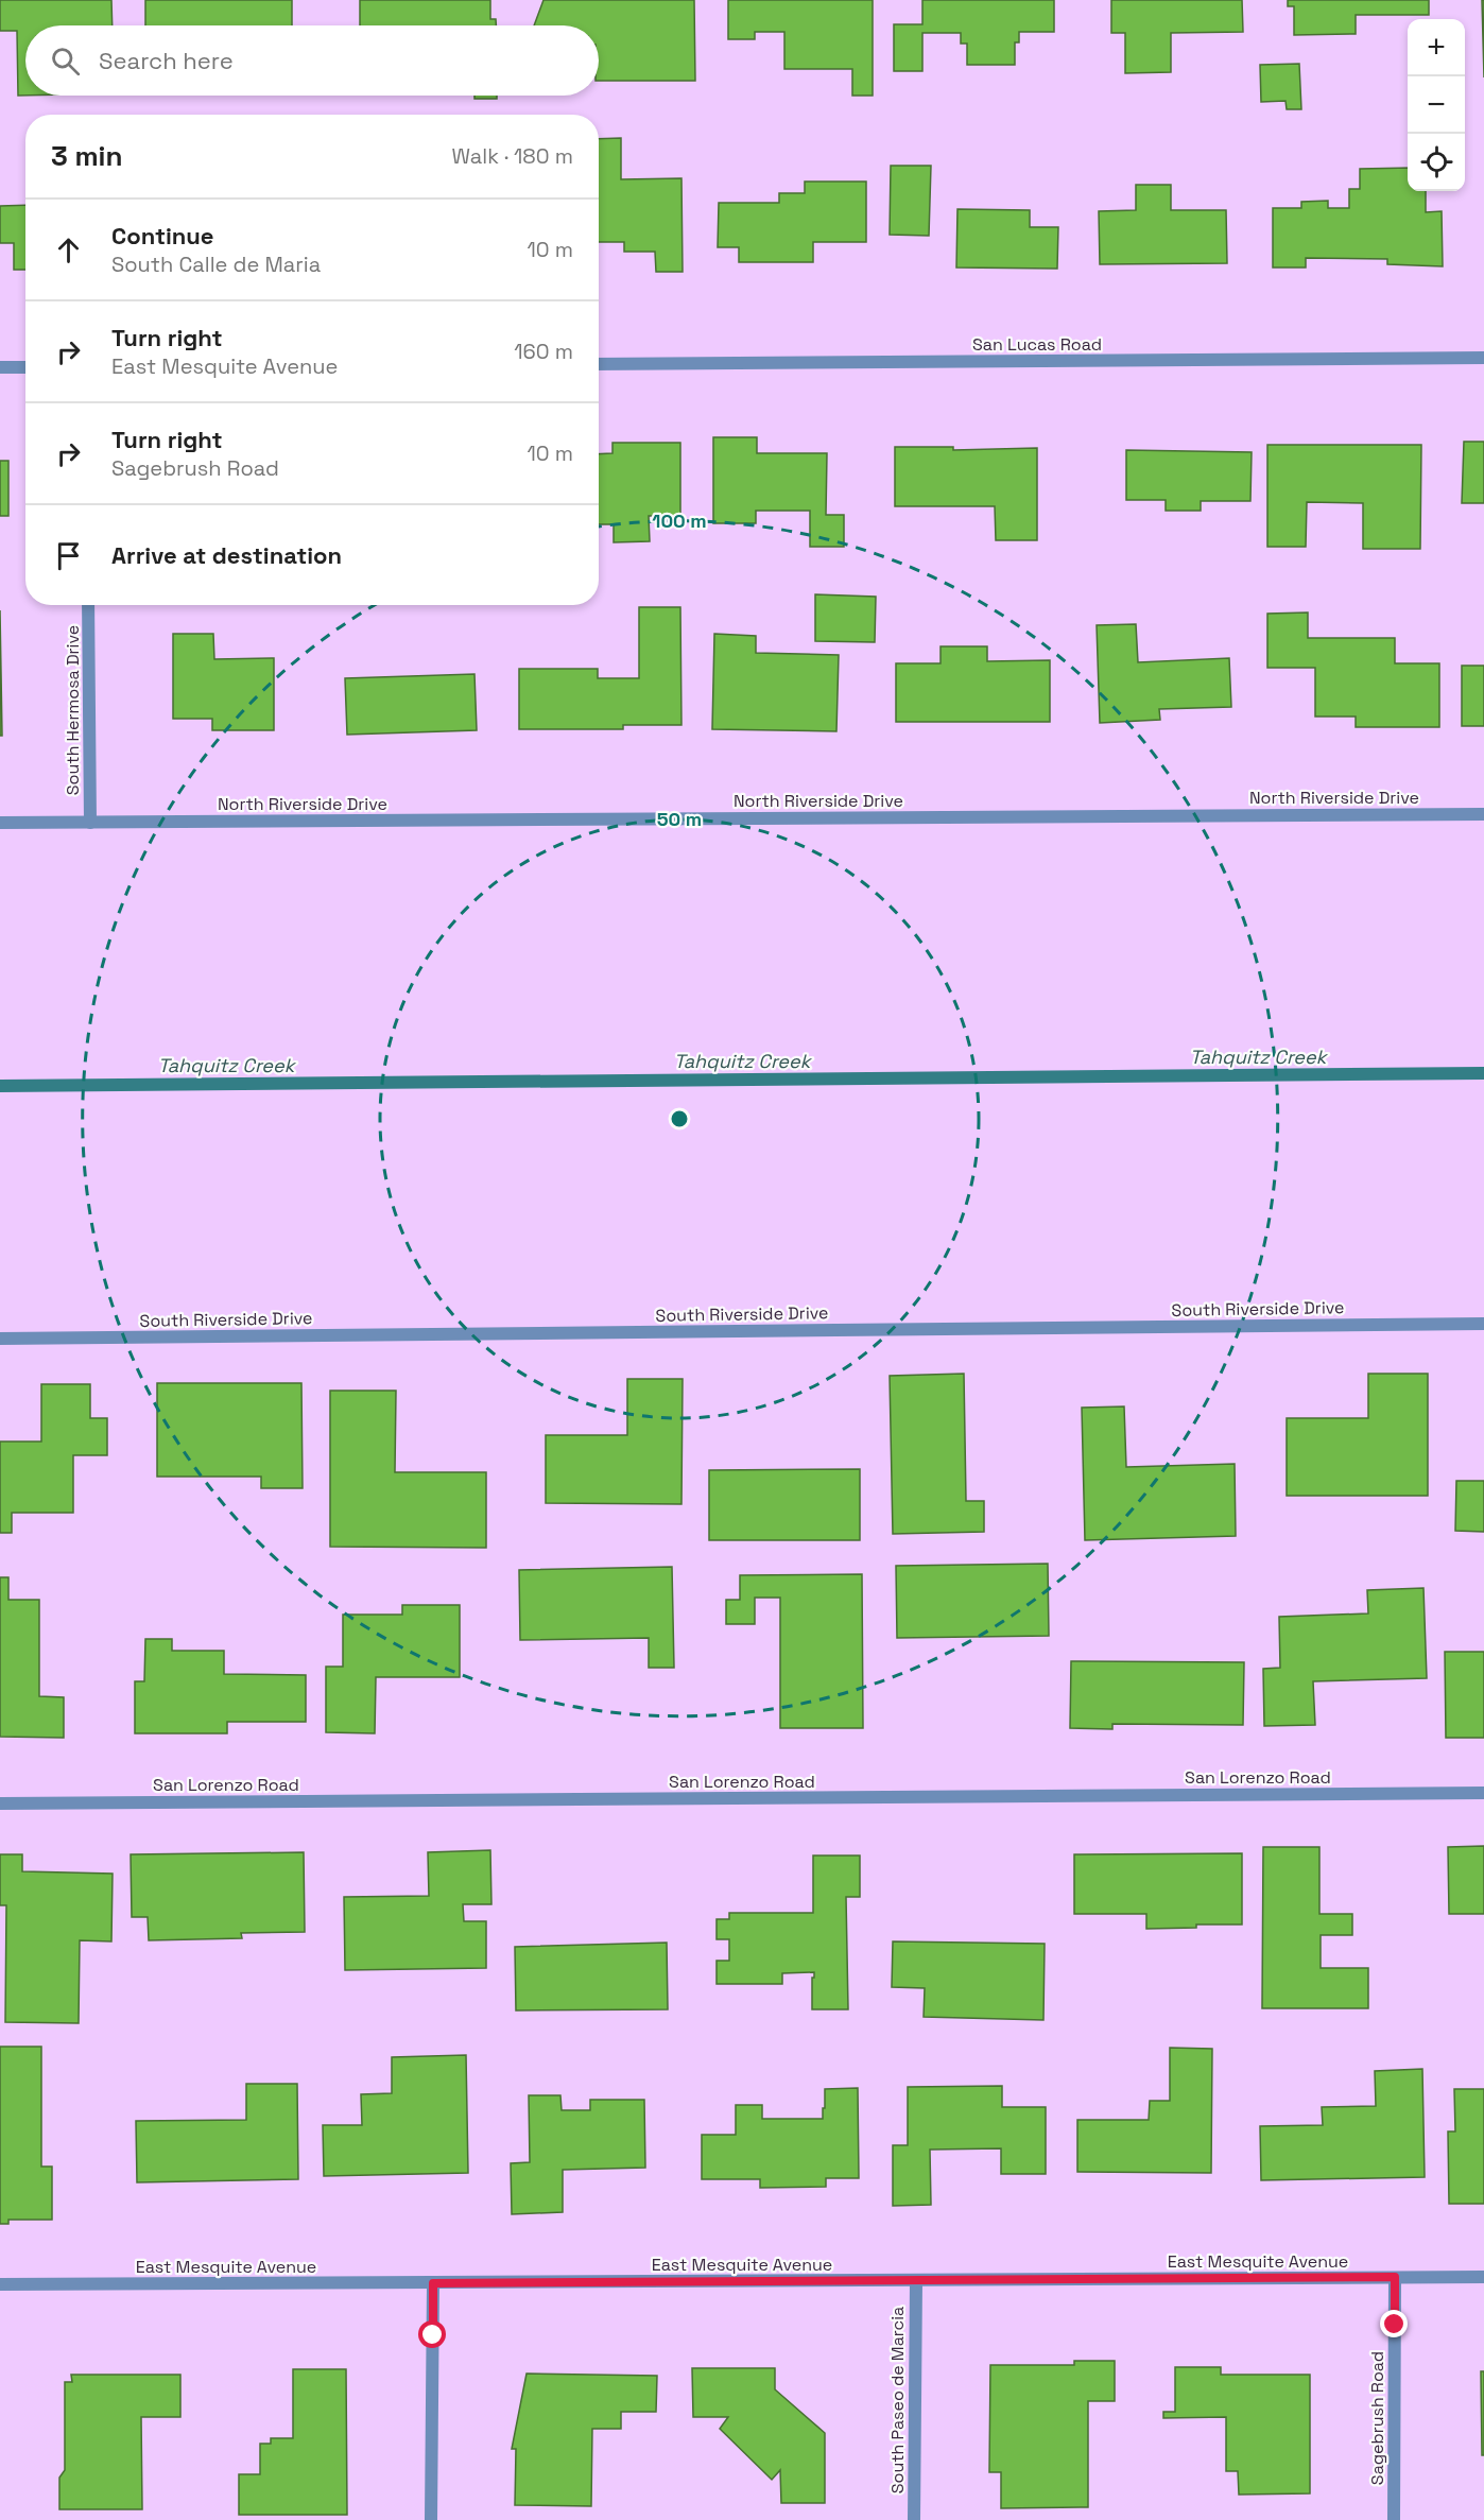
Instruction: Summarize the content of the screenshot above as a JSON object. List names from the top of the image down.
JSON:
{
  "streets": {
    "street": [
      "San Lucas Road",
      "South Hermosa Drive",
      "North Riverside Drive",
      "South Riverside Drive",
      "San Lorenzo Road",
      "East Mesquite Avenue",
      "South Paseo de Marcia",
      "Sagebrush Road"
    ]
  },
  "crossings": [
    ["South Hermosa Drive", "North Riverside Drive"],
    ["East Mesquite Avenue", "South Paseo de Marcia"],
    ["East Mesquite Avenue", "Sagebrush Road"]
  ],
  "water": ["Tahquitz Creek"],
  "page": {
    "map_buttons": ["+", "−"],
    "search": "Search here",
    "heading": ["3 min", "Walk · 180 m"],
    "list": [
      ["Continue", "South Calle de Maria", "10 m"],
      ["Turn right", "East Mesquite Avenue", "160 m"],
      ["Turn right", "Sagebrush Road", "10 m"],
      "Arrive at destination"
    ]
  },
  "rings": ["100 m", "50 m"]
}
